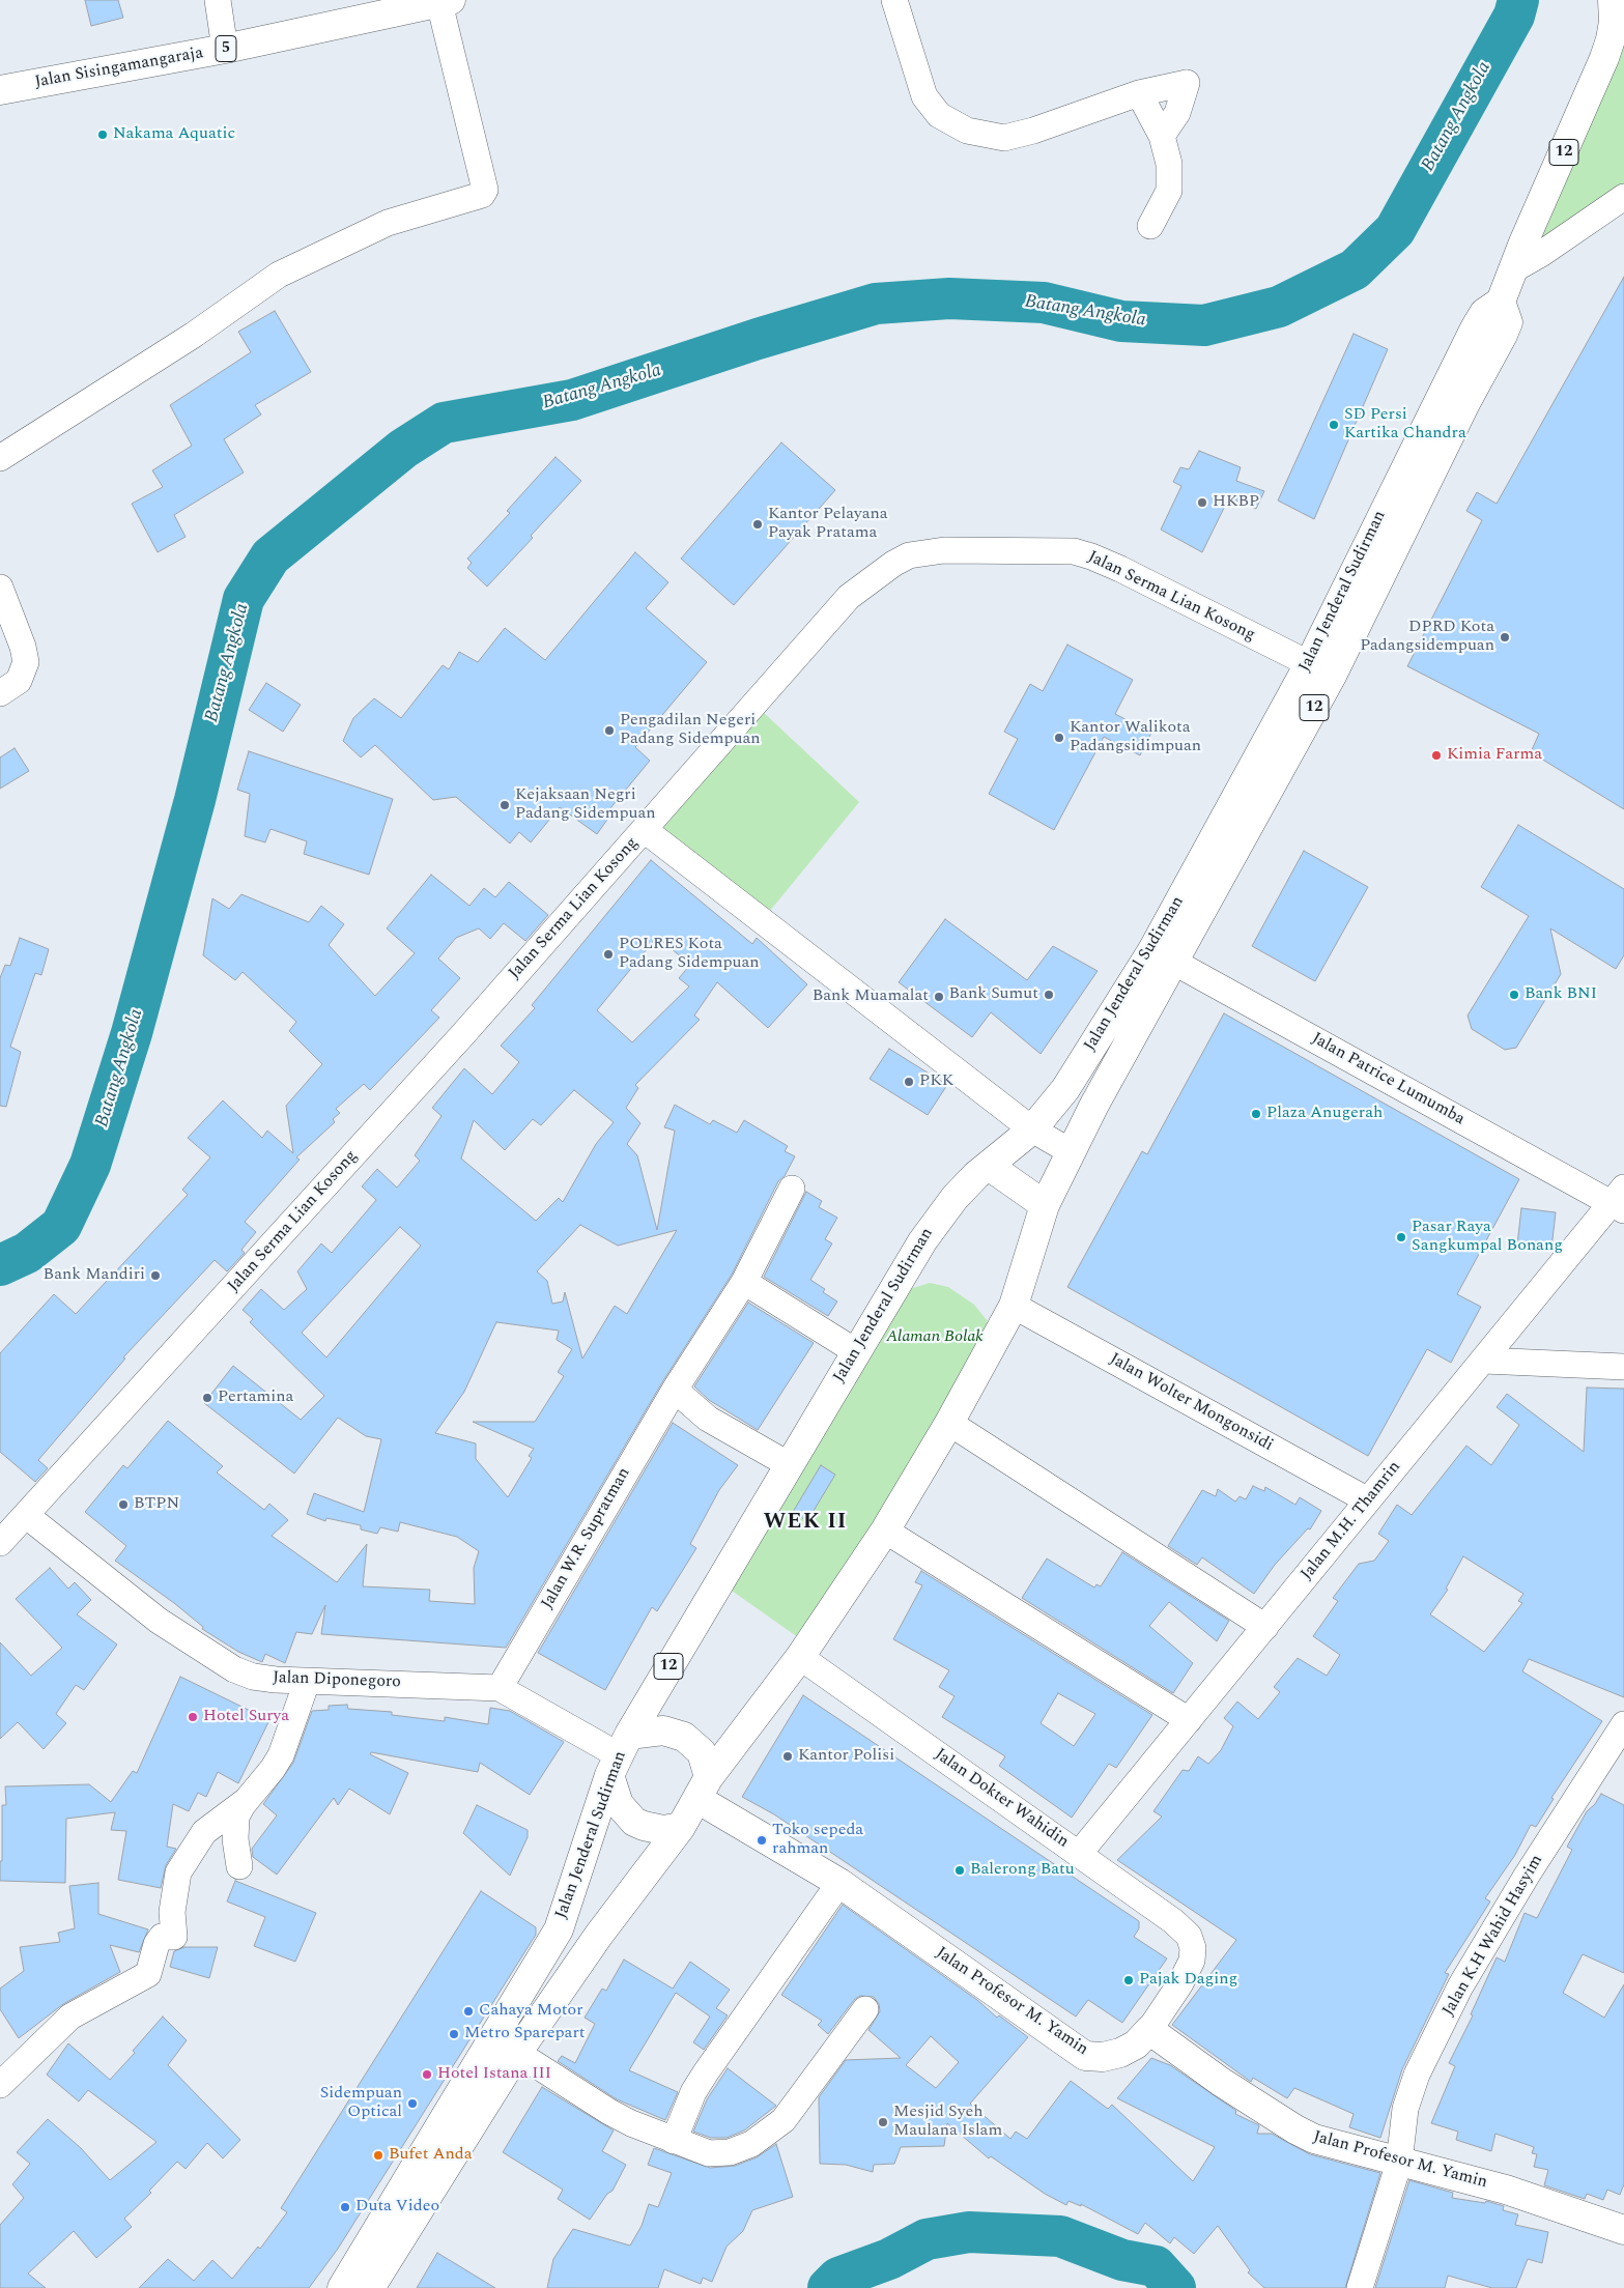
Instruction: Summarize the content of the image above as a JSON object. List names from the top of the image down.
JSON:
{
  "streets": {
    "main road": [
      "5",
      "Jalan Sisingamangaraja",
      "12",
      "Jalan Jenderal Sudirman",
      "Jalan Profesor M. Yamin"
    ],
    "street": [
      "Jalan Serma Lian Kosong",
      "Jalan Patrice Lumumba",
      "Jalan Wolter Mongonsidi",
      "Jalan M.H. Thamrin",
      "Jalan W.R. Supratman",
      "Jalan Diponegoro",
      "Jalan Dokter Wahidin",
      "Jalan K.H Wahid Hasyim"
    ]
  },
  "crossings": [
    ["Jalan Jenderal Sudirman", "Jalan Serma Lian Kosong"],
    ["Jalan Jenderal Sudirman", "Jalan Patrice Lumumba"],
    ["Jalan Jenderal Sudirman", "Jalan Wolter Mongonsidi"],
    ["Jalan Jenderal Sudirman", "Jalan Diponegoro"],
    ["Jalan Jenderal Sudirman", "Jalan Dokter Wahidin"],
    ["Jalan Jenderal Sudirman", "Jalan Profesor M. Yamin"],
    ["Jalan Serma Lian Kosong", "Jalan Diponegoro"],
    ["Jalan Patrice Lumumba", "Jalan M.H. Thamrin"],
    ["Jalan Wolter Mongonsidi", "Jalan M.H. Thamrin"],
    ["Jalan M.H. Thamrin", "Jalan Dokter Wahidin"],
    ["Jalan W.R. Supratman", "Jalan Diponegoro"],
    ["Jalan Diponegoro", "Jalan Profesor M. Yamin"],
    ["Jalan Dokter Wahidin", "Jalan Profesor M. Yamin"],
    ["Jalan K.H Wahid Hasyim", "Jalan Profesor M. Yamin"]
  ],
  "districts": ["WEK II"],
  "water": ["Batang Angkola"],
  "parks": ["Alaman Bolak"],
  "places": [
    "Nakama Aquatic",
    "SD Persi Kartika Chandra",
    "HKBP",
    "Kantor Pelayana Payak Pratama",
    "DPRD Kota Padangsidempuan",
    "Pengadilan Negeri Padang Sidempuan",
    "Kantor Walikota Padangsidimpuan",
    "Kimia Farma",
    "Kejaksaan Negri Padang Sidempuan",
    "POLRES Kota Padang Sidempuan",
    "Bank Sumut",
    "Bank BNI",
    "Bank Muamalat",
    "PKK",
    "Plaza Anugerah",
    "Pasar Raya Sangkumpal Bonang",
    "Bank Mandiri",
    "Pertamina",
    "BTPN",
    "Hotel Surya",
    "Kantor Polisi",
    "Toko sepeda rahman",
    "Balerong Batu",
    "Pajak Daging",
    "Cahaya Motor",
    "Metro Sparepart",
    "Hotel Istana III",
    "Sidempuan Optical",
    "Mesjid Syeh Maulana Islam",
    "Bufet Anda",
    "Duta Video"
  ]
}
